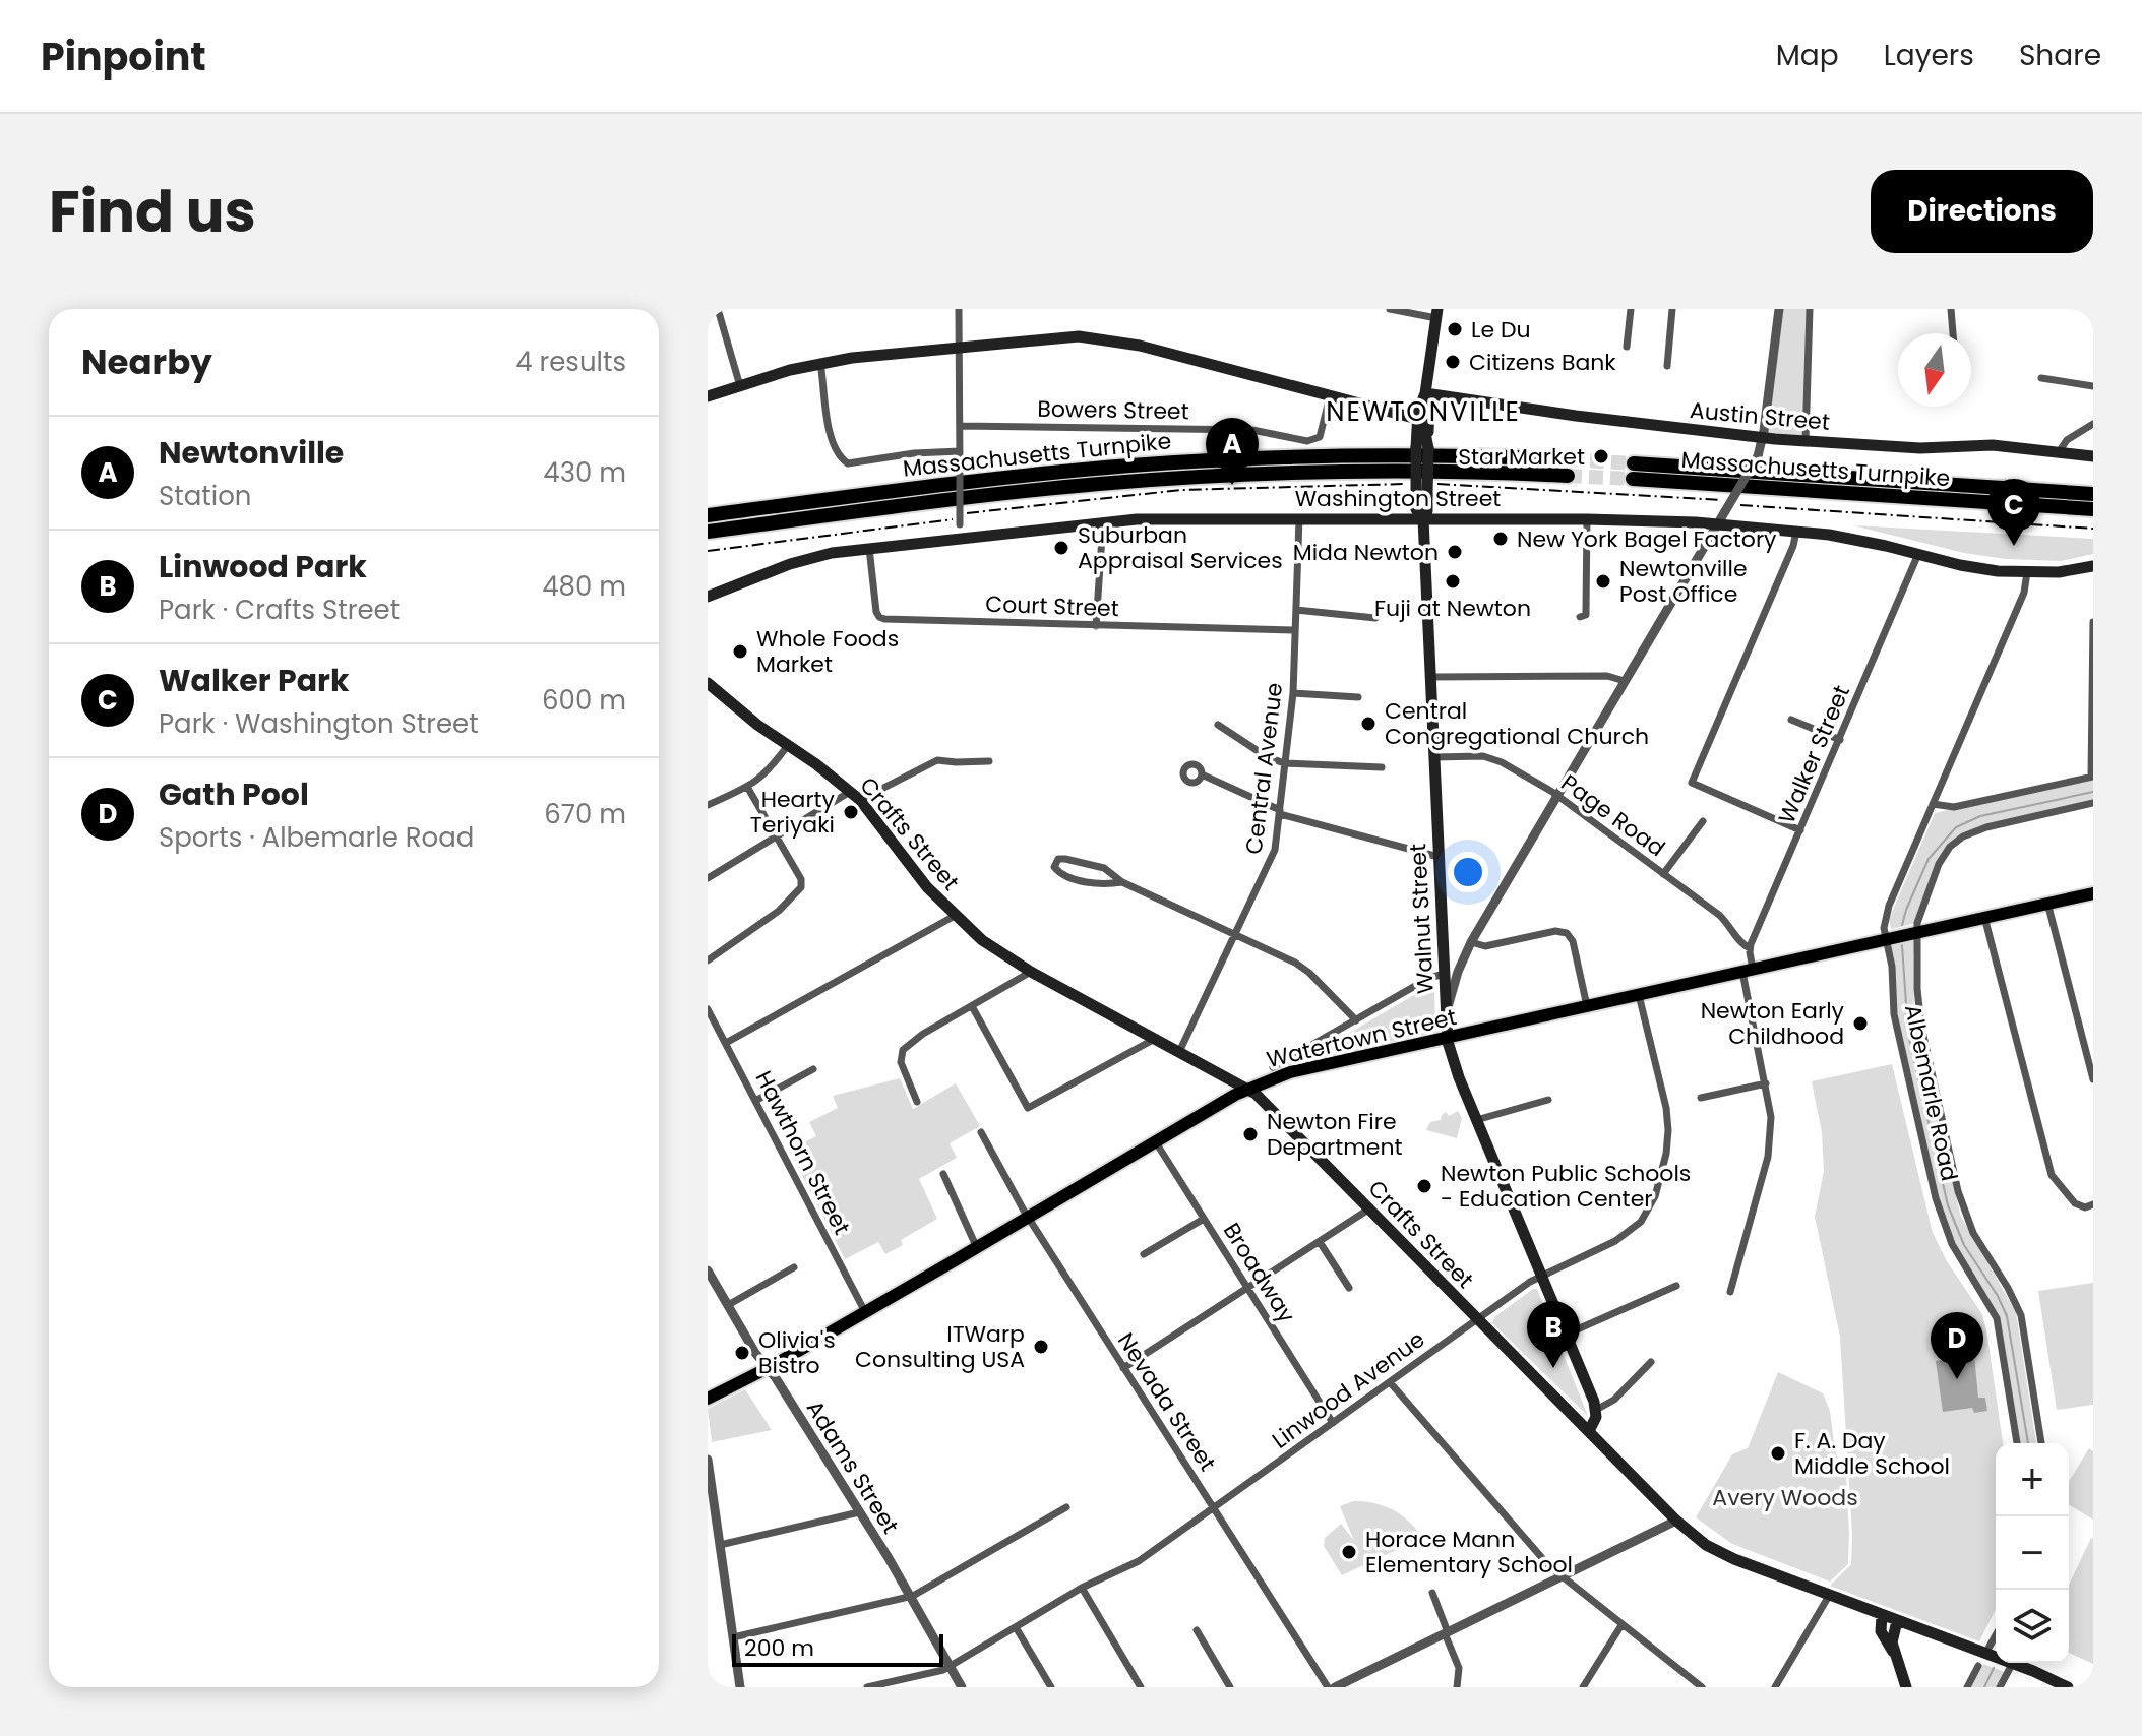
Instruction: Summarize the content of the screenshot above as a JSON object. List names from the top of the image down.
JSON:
{
  "streets": {
    "highway": ["Massachusetts Turnpike"],
    "main road": [
      "Austin Street",
      "Washington Street",
      "Crafts Street",
      "Walnut Street",
      "Watertown Street"
    ],
    "street": [
      "Bowers Street",
      "Court Street",
      "Walker Street",
      "Central Avenue",
      "Page Road",
      "Albemarle Road",
      "Hawthorn Street",
      "Broadway",
      "Linwood Avenue",
      "Nevada Street",
      "Adams Street"
    ]
  },
  "crossings": [
    ["Austin Street", "Walnut Street"],
    ["Washington Street", "Court Street"],
    ["Washington Street", "Walker Street"],
    ["Washington Street", "Central Avenue"],
    ["Washington Street", "Walnut Street"],
    ["Washington Street", "Albemarle Road"],
    ["Court Street", "Central Avenue"],
    ["Walker Street", "Page Road"],
    ["Central Avenue", "Crafts Street"],
    ["Page Road", "Walnut Street"],
    ["Crafts Street", "Watertown Street"],
    ["Crafts Street", "Linwood Avenue"],
    ["Walnut Street", "Watertown Street"],
    ["Walnut Street", "Linwood Avenue"],
    ["Watertown Street", "Albemarle Road"],
    ["Watertown Street", "Hawthorn Street"],
    ["Watertown Street", "Broadway"],
    ["Watertown Street", "Linwood Avenue"],
    ["Watertown Street", "Nevada Street"],
    ["Watertown Street", "Adams Street"],
    ["Broadway", "Linwood Avenue"],
    ["Linwood Avenue", "Nevada Street"],
    ["Linwood Avenue", "Adams Street"]
  ],
  "districts": ["NEWTONVILLE"],
  "parks": ["Avery Woods"],
  "places": [
    "Le Du",
    "Citizens Bank",
    "Star Market",
    "New York Bagel Factory",
    "Suburban Appraisal Services",
    "Mida Newton",
    "Fuji at Newton",
    "Newtonville Post Office",
    "Whole Foods Market",
    "Central Congregational Church",
    "Hearty Teriyaki",
    "Newton Early Childhood",
    "Newton Fire Department",
    "Newton Public Schools - Education Center",
    "ITWarp Consulting USA",
    "Olivia's Bistro",
    "F. A. Day Middle School",
    "Horace Mann Elementary School"
  ],
  "scale_bar": "200 m",
  "north": "bottom",
  "page": {
    "header": "Pinpoint",
    "nav": ["Map", "Layers", "Share"],
    "title": "Find us",
    "buttons": "Directions",
    "heading": ["Nearby", "4 results"],
    "list": [
      {
        "mark": "A",
        "name": "Newtonville",
        "note": "Station",
        "value": "430 m"
      },
      {
        "mark": "B",
        "name": "Linwood Park",
        "note": "Park · Crafts Street",
        "value": "480 m"
      },
      {
        "mark": "C",
        "name": "Walker Park",
        "note": "Park · Washington Street",
        "value": "600 m"
      },
      {
        "mark": "D",
        "name": "Gath Pool",
        "note": "Sports · Albemarle Road",
        "value": "670 m"
      }
    ],
    "pins": [
      "A",
      "C",
      "B",
      "D"
    ],
    "map_buttons": ["+", "−"],
    "scale": "200 m"
  }
}
